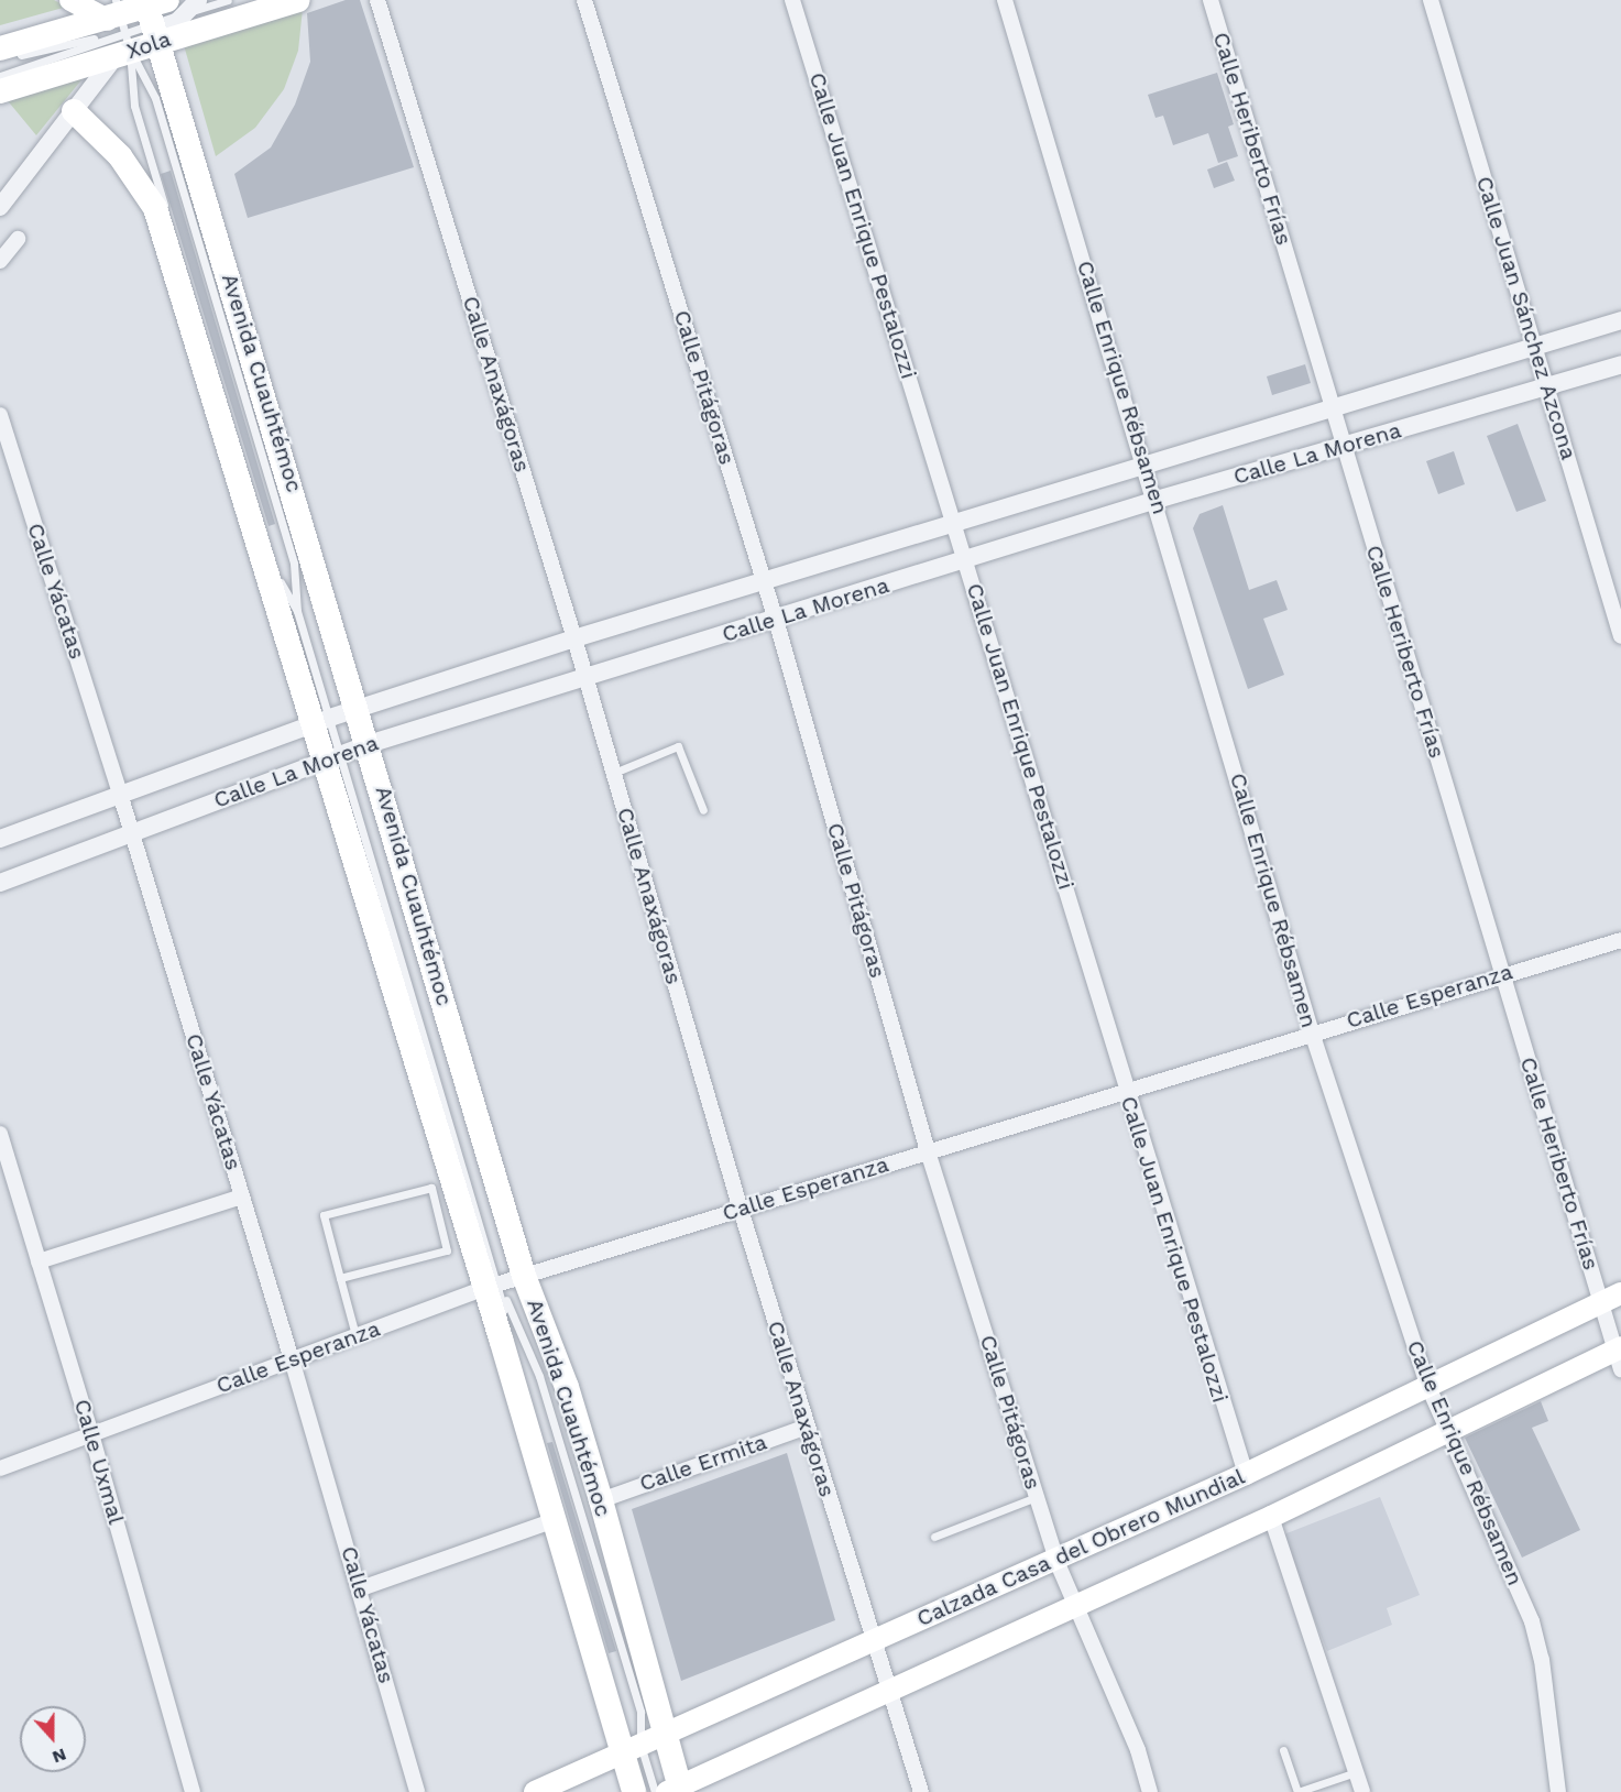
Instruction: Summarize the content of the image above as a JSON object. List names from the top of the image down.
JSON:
{
  "streets": {
    "main road": ["Xola", "Avenida Cuauhtémoc", "Calzada Casa del Obrero Mundial"],
    "street": [
      "Calle Heriberto Frías",
      "Calle Juan Enrique Pestalozzi",
      "Calle Juan Sánchez Azcona",
      "Calle Anaxágoras",
      "Calle Pitágoras",
      "Calle Enrique Rébsamen",
      "Calle La Morena",
      "Calle Yácatas",
      "Calle Esperanza",
      "Calle Uxmal",
      "Calle Ermita"
    ]
  },
  "crossings": [
    ["Xola", "Avenida Cuauhtémoc"],
    ["Calle Heriberto Frías", "Calle La Morena"],
    ["Calle Heriberto Frías", "Calle Esperanza"],
    ["Calle Heriberto Frías", "Calzada Casa del Obrero Mundial"],
    ["Calle Juan Enrique Pestalozzi", "Calle La Morena"],
    ["Calle Juan Enrique Pestalozzi", "Calle Esperanza"],
    ["Calle Juan Enrique Pestalozzi", "Calzada Casa del Obrero Mundial"],
    ["Calle Juan Sánchez Azcona", "Calle La Morena"],
    ["Avenida Cuauhtémoc", "Calle La Morena"],
    ["Avenida Cuauhtémoc", "Calle Esperanza"],
    ["Avenida Cuauhtémoc", "Calle Ermita"],
    ["Avenida Cuauhtémoc", "Calzada Casa del Obrero Mundial"],
    ["Calle Anaxágoras", "Calle La Morena"],
    ["Calle Anaxágoras", "Calle Esperanza"],
    ["Calle Anaxágoras", "Calle Ermita"],
    ["Calle Anaxágoras", "Calzada Casa del Obrero Mundial"],
    ["Calle Pitágoras", "Calle La Morena"],
    ["Calle Pitágoras", "Calle Esperanza"],
    ["Calle Pitágoras", "Calzada Casa del Obrero Mundial"],
    ["Calle Enrique Rébsamen", "Calle La Morena"],
    ["Calle Enrique Rébsamen", "Calle Esperanza"],
    ["Calle Enrique Rébsamen", "Calzada Casa del Obrero Mundial"],
    ["Calle La Morena", "Calle Yácatas"],
    ["Calle Yácatas", "Calle Esperanza"],
    ["Calle Esperanza", "Calle Uxmal"]
  ],
  "north": "bottom"
}
